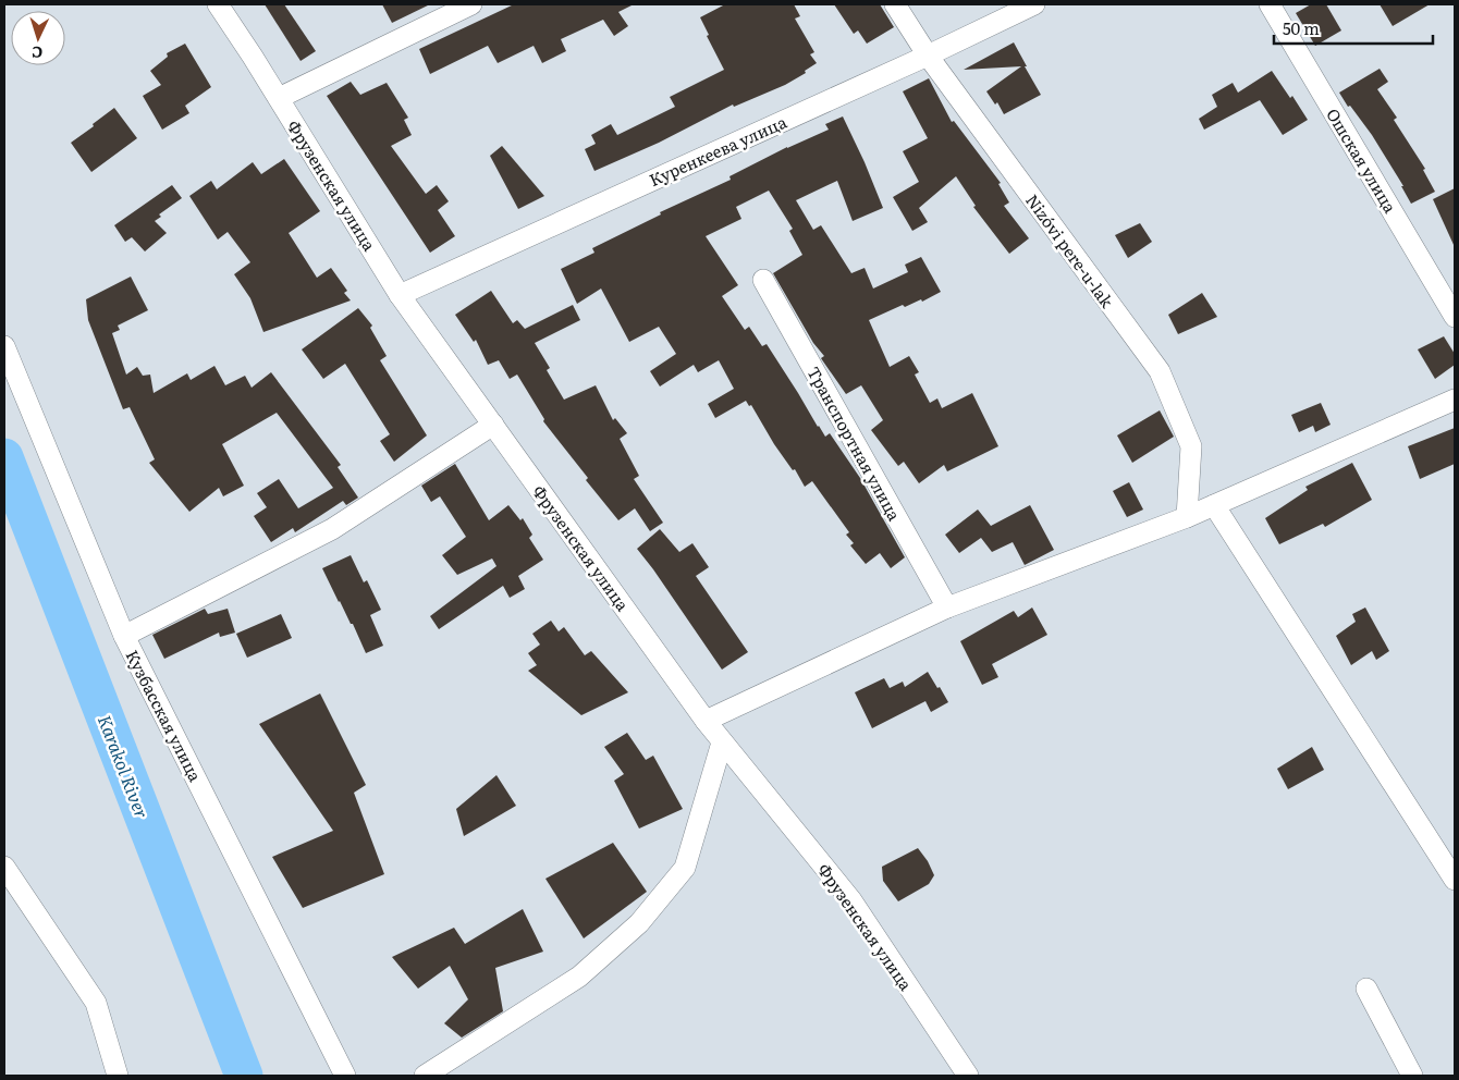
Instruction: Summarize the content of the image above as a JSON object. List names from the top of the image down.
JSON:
{
  "streets": {
    "street": [
      "Куренкеева улица",
      "Ошская улица",
      "Фрузенская улица",
      "Nizóvi pere-u-lak",
      "Транспортная улица",
      "Кузбасская улица"
    ]
  },
  "crossings": [
    ["Куренкеева улица", "Фрузенская улица"],
    ["Куренкеева улица", "Nizóvi pere-u-lak"]
  ],
  "water": ["Karakol River"],
  "scale_bar": "50 m",
  "north": "bottom"
}
